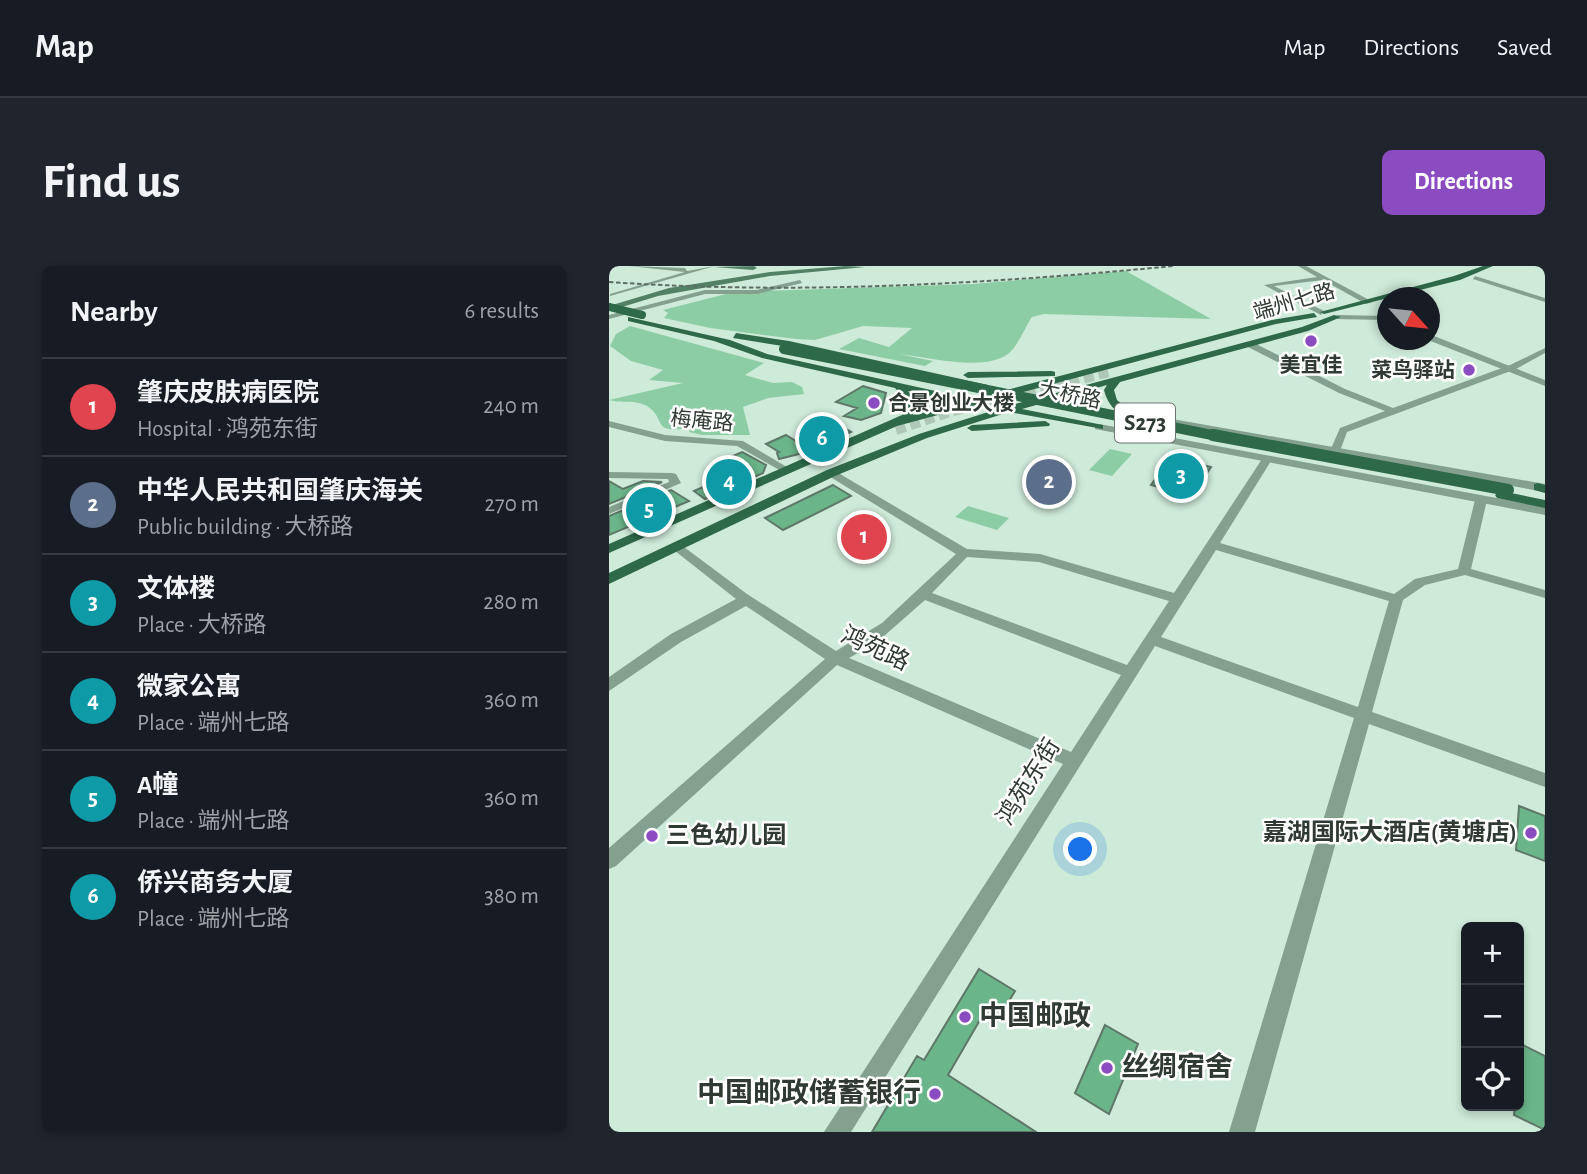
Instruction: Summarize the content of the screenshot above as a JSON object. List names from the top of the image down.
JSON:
{
  "streets": {
    "main road": ["端州七路", "大桥路", "S273"],
    "street": ["梅庵路", "鸿苑路", "鸿苑东街"]
  },
  "crossings": [
    ["鸿苑路", "鸿苑东街"]
  ],
  "places": [
    "美宜佳",
    "菜鸟驿站",
    "合景创业大楼",
    "嘉湖国际大酒店(黄塘店)",
    "三色幼儿园",
    "中国邮政",
    "丝绸宿舍",
    "中国邮政储蓄银行"
  ],
  "north": "bottom right",
  "page": {
    "header": "Map",
    "nav": ["Map", "Directions", "Saved"],
    "buttons": "Directions",
    "title": "Find us",
    "heading": ["Nearby", "6 results"],
    "list": [
      {
        "mark": "1",
        "name": "肇庆皮肤病医院",
        "note": "Hospital · 鸿苑东街",
        "value": "240 m"
      },
      {
        "mark": "2",
        "name": "中华人民共和国肇庆海关",
        "note": "Public building · 大桥路",
        "value": "270 m"
      },
      {
        "mark": "3",
        "name": "文体楼",
        "note": "Place · 大桥路",
        "value": "280 m"
      },
      {
        "mark": "4",
        "name": "微家公寓",
        "note": "Place · 端州七路",
        "value": "360 m"
      },
      {
        "mark": "5",
        "name": "A幢",
        "note": "Place · 端州七路",
        "value": "360 m"
      },
      {
        "mark": "6",
        "name": "侨兴商务大厦",
        "note": "Place · 端州七路",
        "value": "380 m"
      }
    ],
    "pins": [
      "6",
      "3",
      "2",
      "4",
      "5",
      "1"
    ],
    "map_buttons": ["+", "−"]
  }
}
